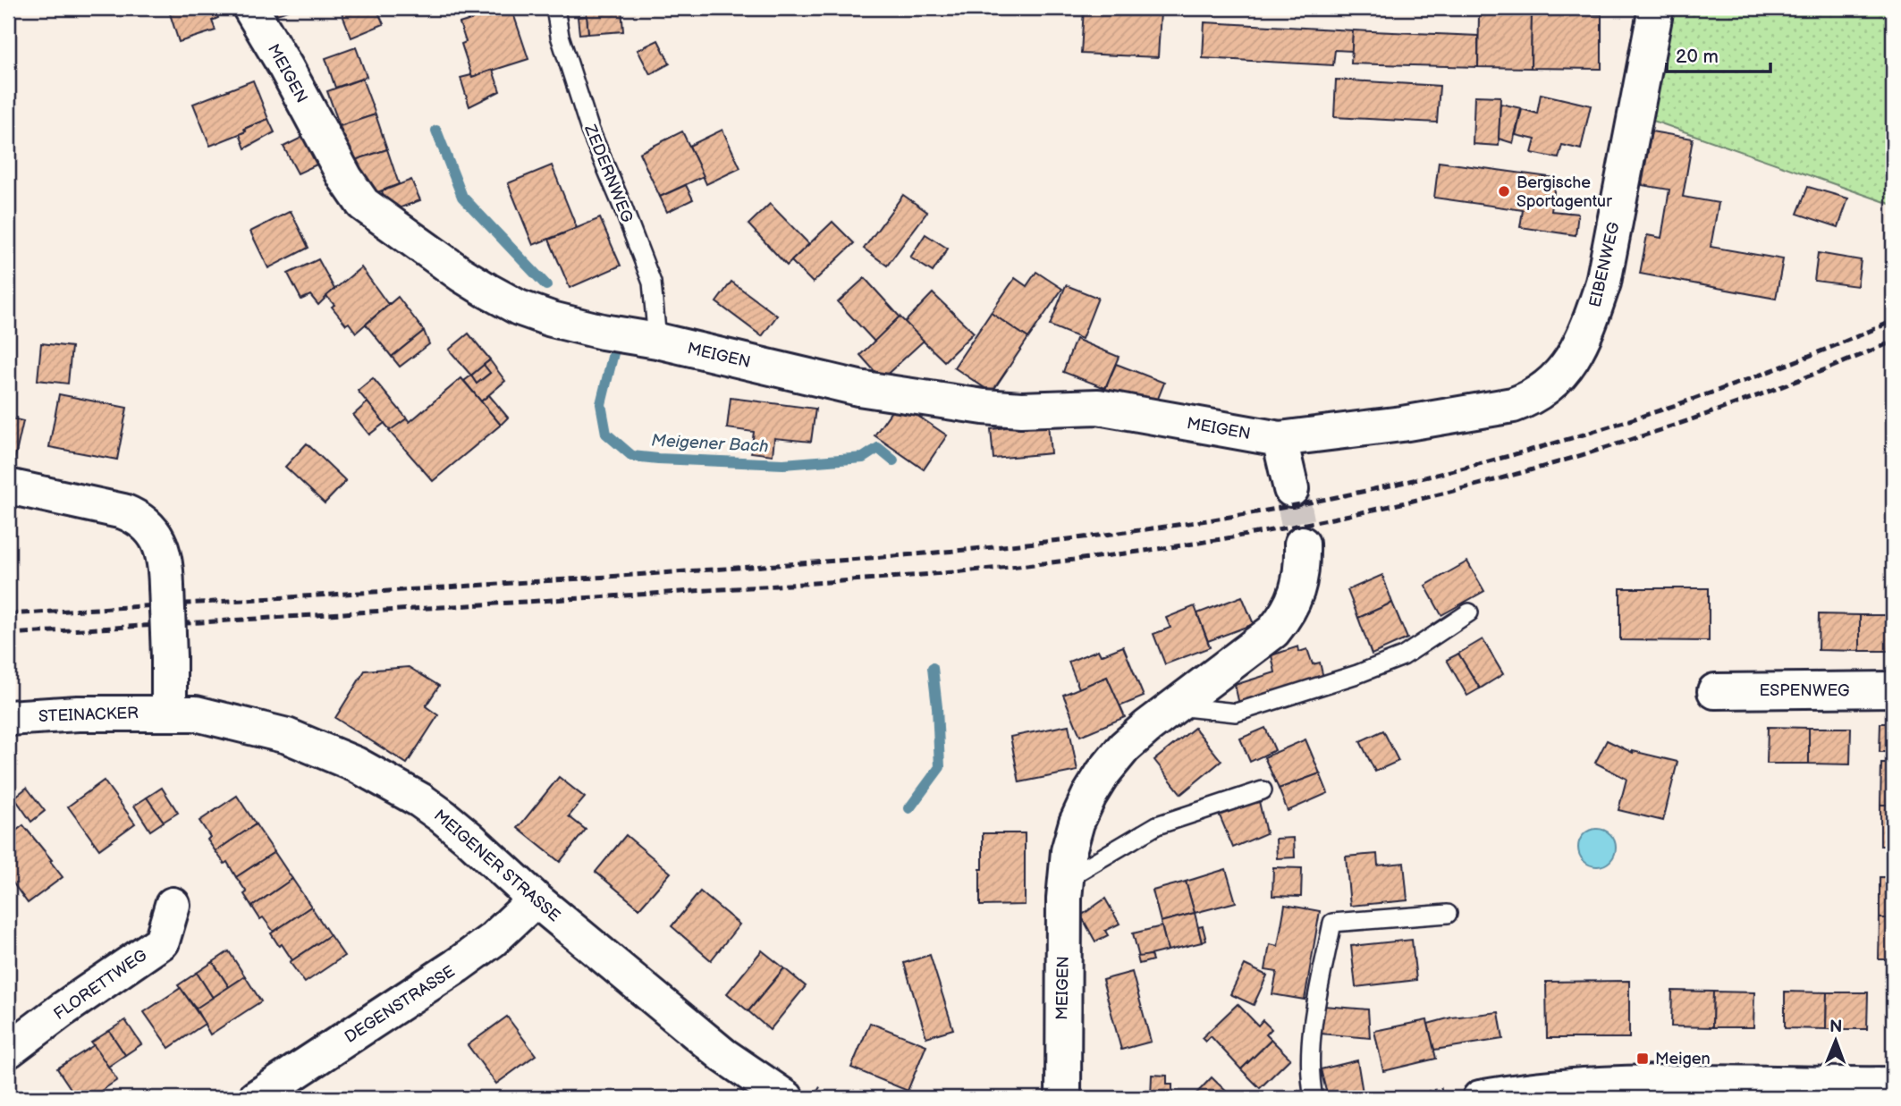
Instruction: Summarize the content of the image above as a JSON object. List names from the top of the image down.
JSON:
{
  "streets": {
    "street": [
      "MEIGEN",
      "EIBENWEG",
      "ESPENWEG",
      "STEINACKER",
      "MEIGENER STRASSE",
      "FLORETTWEG",
      "DEGENSTRASSE"
    ],
    "lane": ["ZEDERNWEG"]
  },
  "crossings": [
    ["MEIGEN", "ZEDERNWEG"],
    ["MEIGEN", "EIBENWEG"],
    ["STEINACKER", "MEIGENER STRASSE"],
    ["MEIGENER STRASSE", "DEGENSTRASSE"]
  ],
  "water": ["Meigener Bach"],
  "places": {
    "other": ["Bergische Sportagentur"],
    "transit": ["Meigen"]
  },
  "scale_bar": "20 m",
  "north": "top"
}
